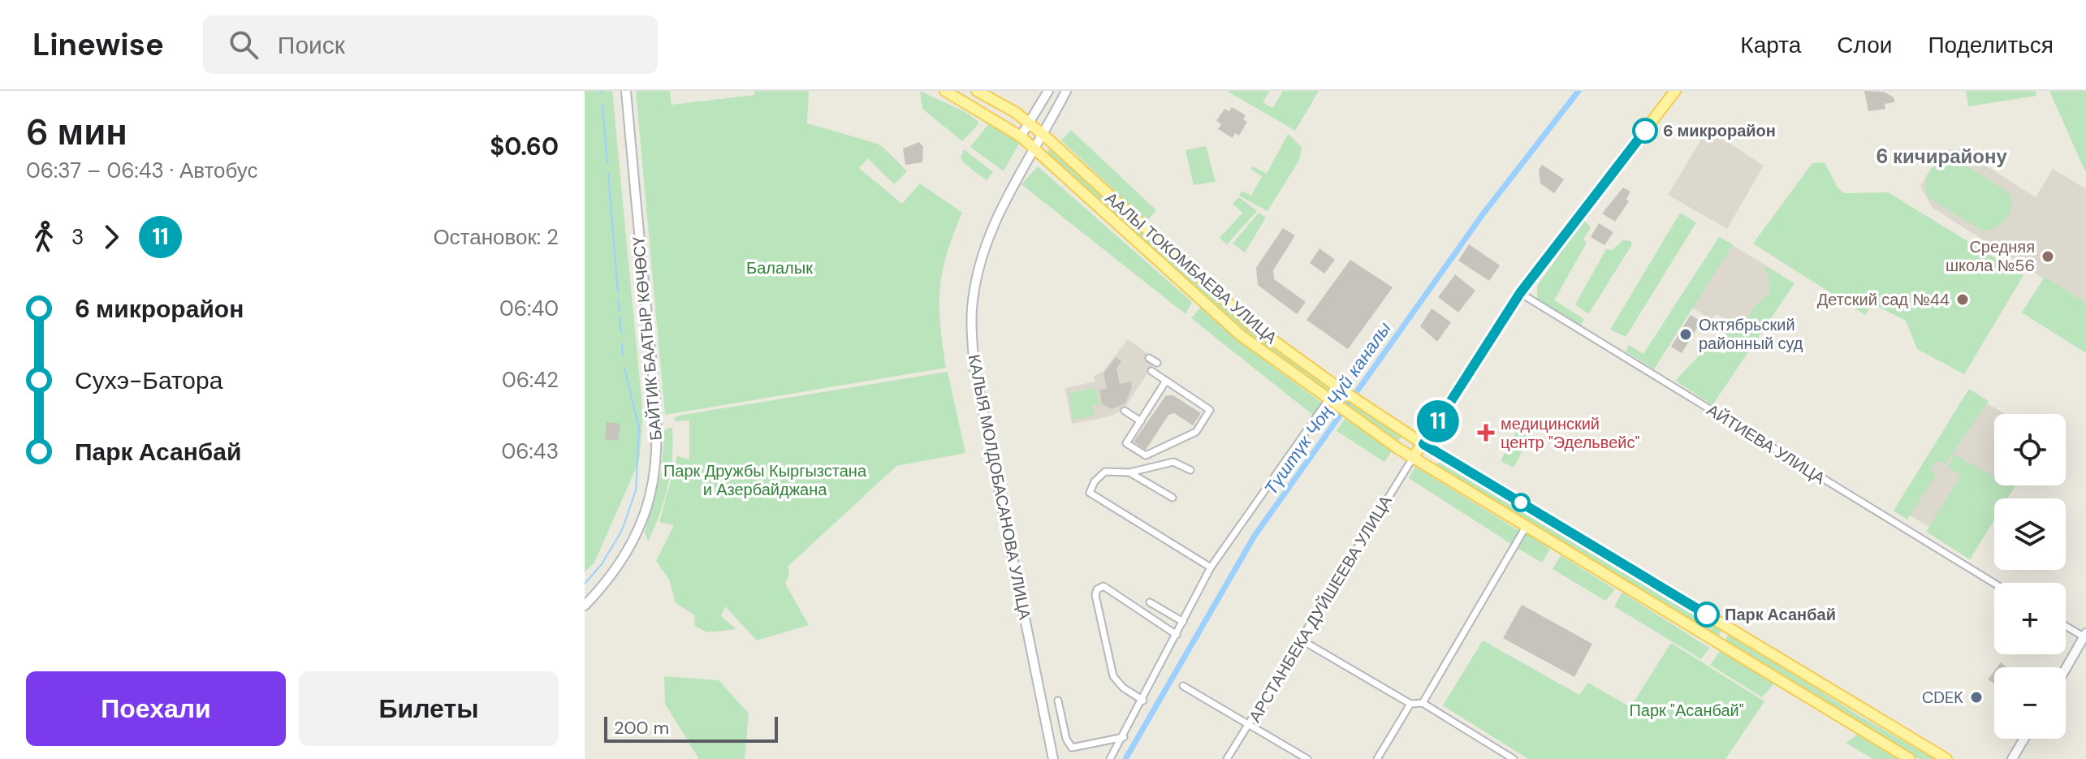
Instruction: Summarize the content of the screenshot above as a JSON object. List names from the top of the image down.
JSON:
{
  "streets": {
    "main road": ["ААЛЫ ТОКОМБАЕВА УЛИЦА", "БАЙТИК БААТЫР КӨЧӨСҮ", "КАЛЫЯ МОЛДОБАСАНОВА УЛИЦА"],
    "street": ["АЙТИЕВА УЛИЦА", "АРСТАНБЕКА ДУЙШЕЕВА УЛИЦА"]
  },
  "crossings": [
    ["ААЛЫ ТОКОМБАЕВА УЛИЦА", "КАЛЫЯ МОЛДОБАСАНОВА УЛИЦА"],
    ["ААЛЫ ТОКОМБАЕВА УЛИЦА", "АРСТАНБЕКА ДУЙШЕЕВА УЛИЦА"]
  ],
  "districts": ["6 кичирайону"],
  "water": ["Түштүк Чоң Чүй каналы"],
  "parks": ["Балалык", "Парк Дружбы Кыргызстана и Азербайджана", "Парк \"Асанбай\""],
  "places": {
    "other": [
      "6 микрорайон",
      "Средняя школа №56",
      "Детский сад №44",
      "Октябрьский районный суд",
      "Парк Асанбай",
      "CDEK"
    ],
    "health": ["медицинский центр \"Эдельвейс\""]
  },
  "lines": ["bus line 11"],
  "scale_bar": "200 m",
  "page": {
    "header": "Linewise",
    "search": "Поиск",
    "nav": ["Карта", "Слои", "Поделиться"],
    "heading": ["6 мин", "06:37 – 06:43 · Автобус", "$0.60"],
    "on_map": "11",
    "legs": ["3", "11", "Остановок: 2"],
    "list": [
      {
        "name": "6 микрорайон",
        "value": "06:40"
      },
      {
        "name": "Сухэ-Батора",
        "value": "06:42"
      },
      {
        "name": "Парк Асанбай",
        "value": "06:43"
      }
    ],
    "map_buttons": ["+", "−"],
    "buttons": ["Поехали", "Билеты"],
    "scale": "200 m"
  }
}
